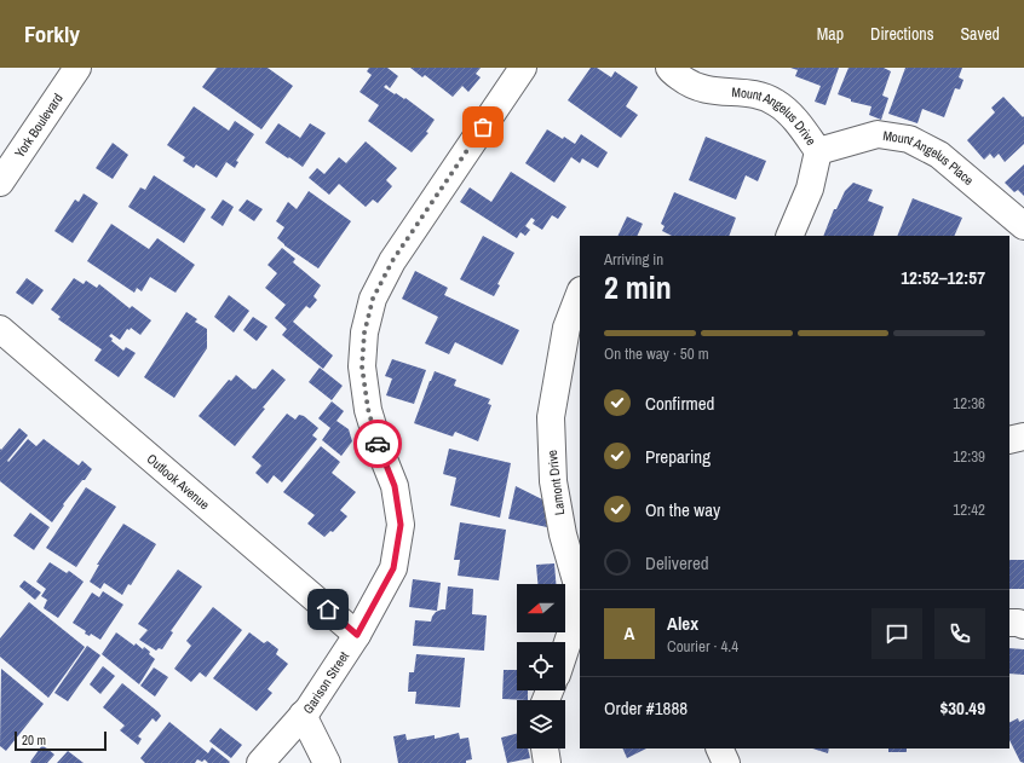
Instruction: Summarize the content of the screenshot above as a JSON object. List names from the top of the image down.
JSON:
{
  "streets": {
    "street": [
      "Mount Angelus Drive",
      "York Boulevard",
      "Mount Angelus Place",
      "Outlook Avenue",
      "Lamont Drive",
      "Garison Street"
    ]
  },
  "crossings": [
    ["Mount Angelus Drive", "Mount Angelus Place"],
    ["Outlook Avenue", "Garison Street"]
  ],
  "scale_bar": "20 m",
  "north": "left",
  "page": {
    "header": "Forkly",
    "nav": ["Map", "Directions", "Saved"],
    "heading": ["2 min", "Arriving in", "12:52–12:57"],
    "panel": [
      "Alex",
      "Courier · 4.4",
      "Order #1888",
      "$30.49"
    ],
    "bar": "On the way · 50 m",
    "list": [
      ["Confirmed", "12:36"],
      ["Preparing", "12:39"],
      ["On the way", "12:42"],
      "Delivered"
    ],
    "round": "A",
    "scale": "20 m"
  }
}
